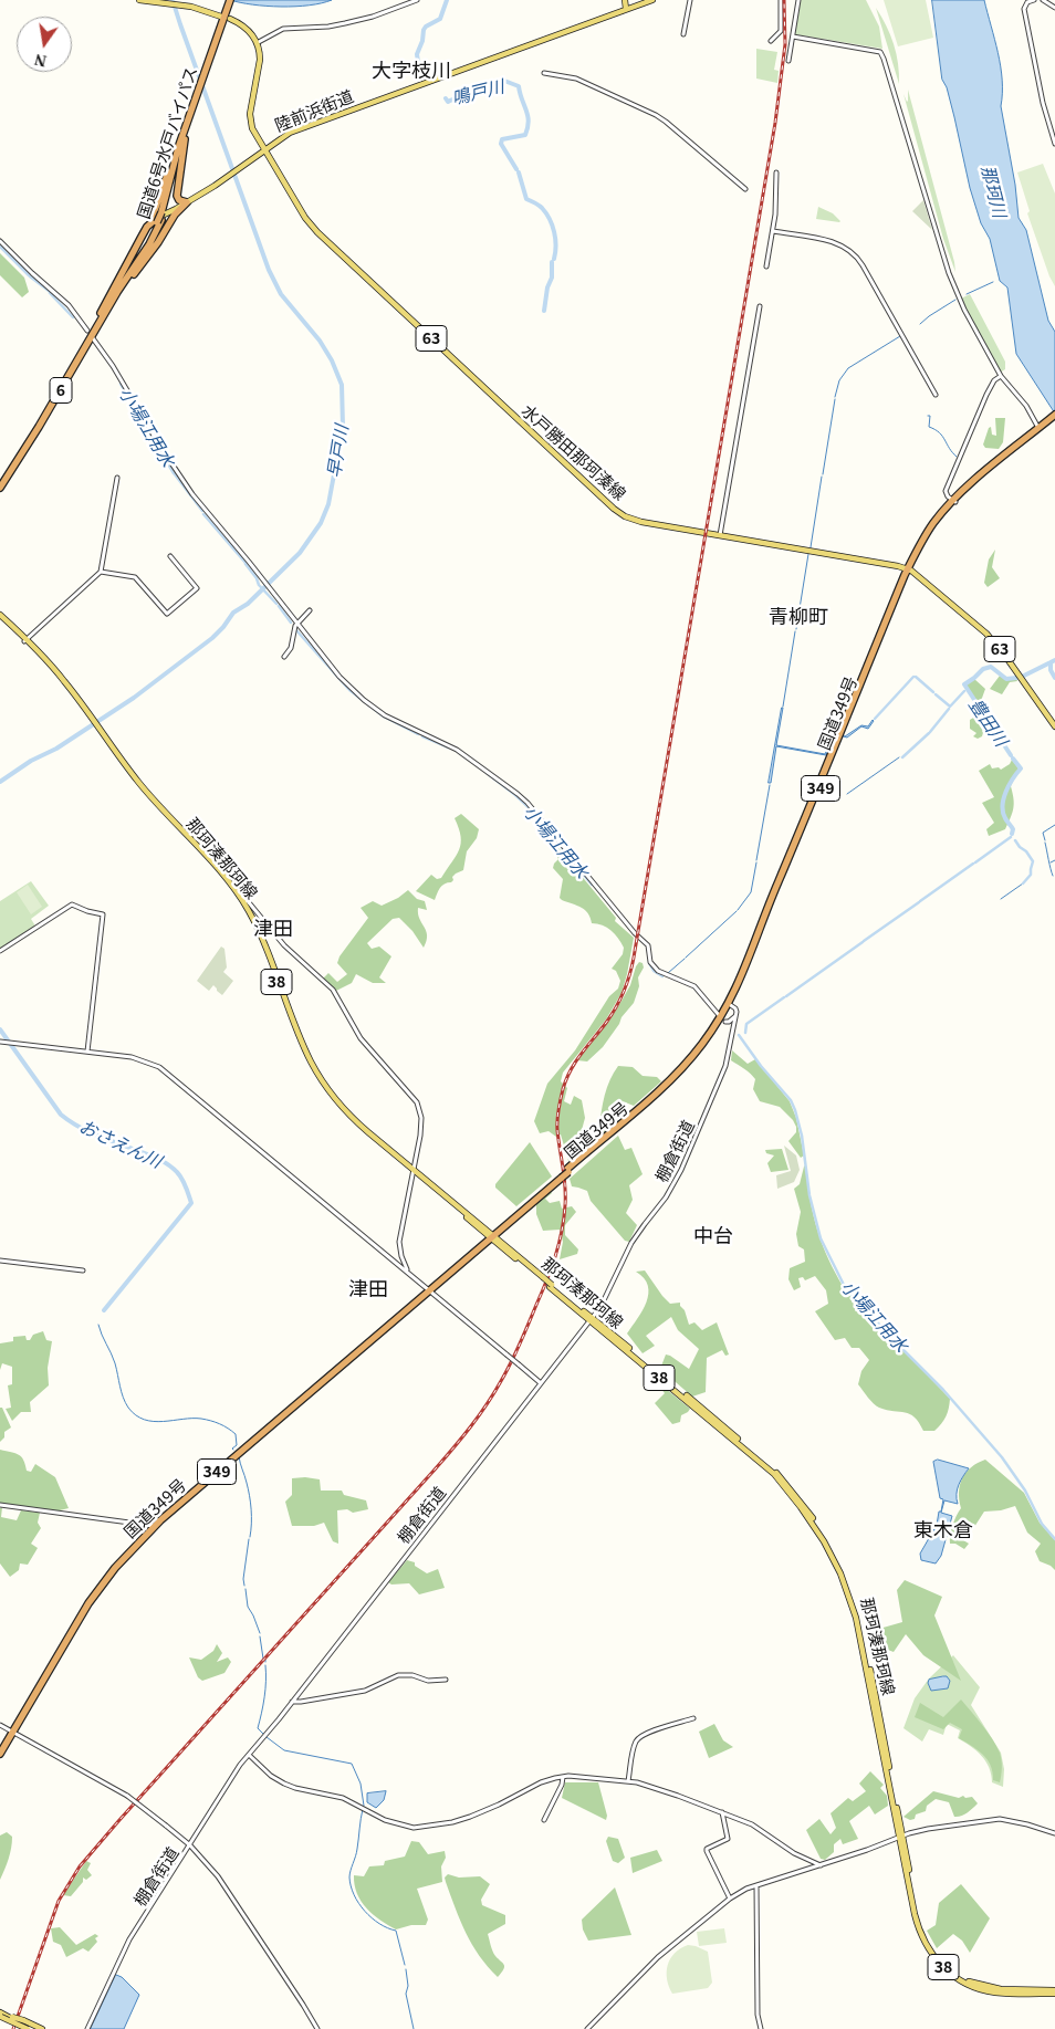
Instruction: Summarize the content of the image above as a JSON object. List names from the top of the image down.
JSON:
{
  "streets": {
    "highway": [
      "国道6号水戸バイパス",
      "6",
      "国道349号",
      "349"
    ],
    "main road": [
      "陸前浜街道",
      "63",
      "水戸勝田那珂湊線",
      "那珂湊那珂線",
      "38"
    ],
    "street": ["棚倉街道"]
  },
  "crossings": [
    ["陸前浜街道", "国道6号水戸バイパス"],
    ["陸前浜街道", "水戸勝田那珂湊線"],
    ["国道6号水戸バイパス", "6"],
    ["水戸勝田那珂湊線", "国道349号"],
    ["国道349号", "那珂湊那珂線"],
    ["那珂湊那珂線", "棚倉街道"]
  ],
  "districts": [
    "大字枝川",
    "青柳町",
    "津田",
    "中台",
    "津田",
    "東木倉"
  ],
  "water": [
    "鳴戸川",
    "那珂川",
    "小場江用水",
    "早戸川",
    "豊田川",
    "おさえん川"
  ],
  "north": "bottom"
}
